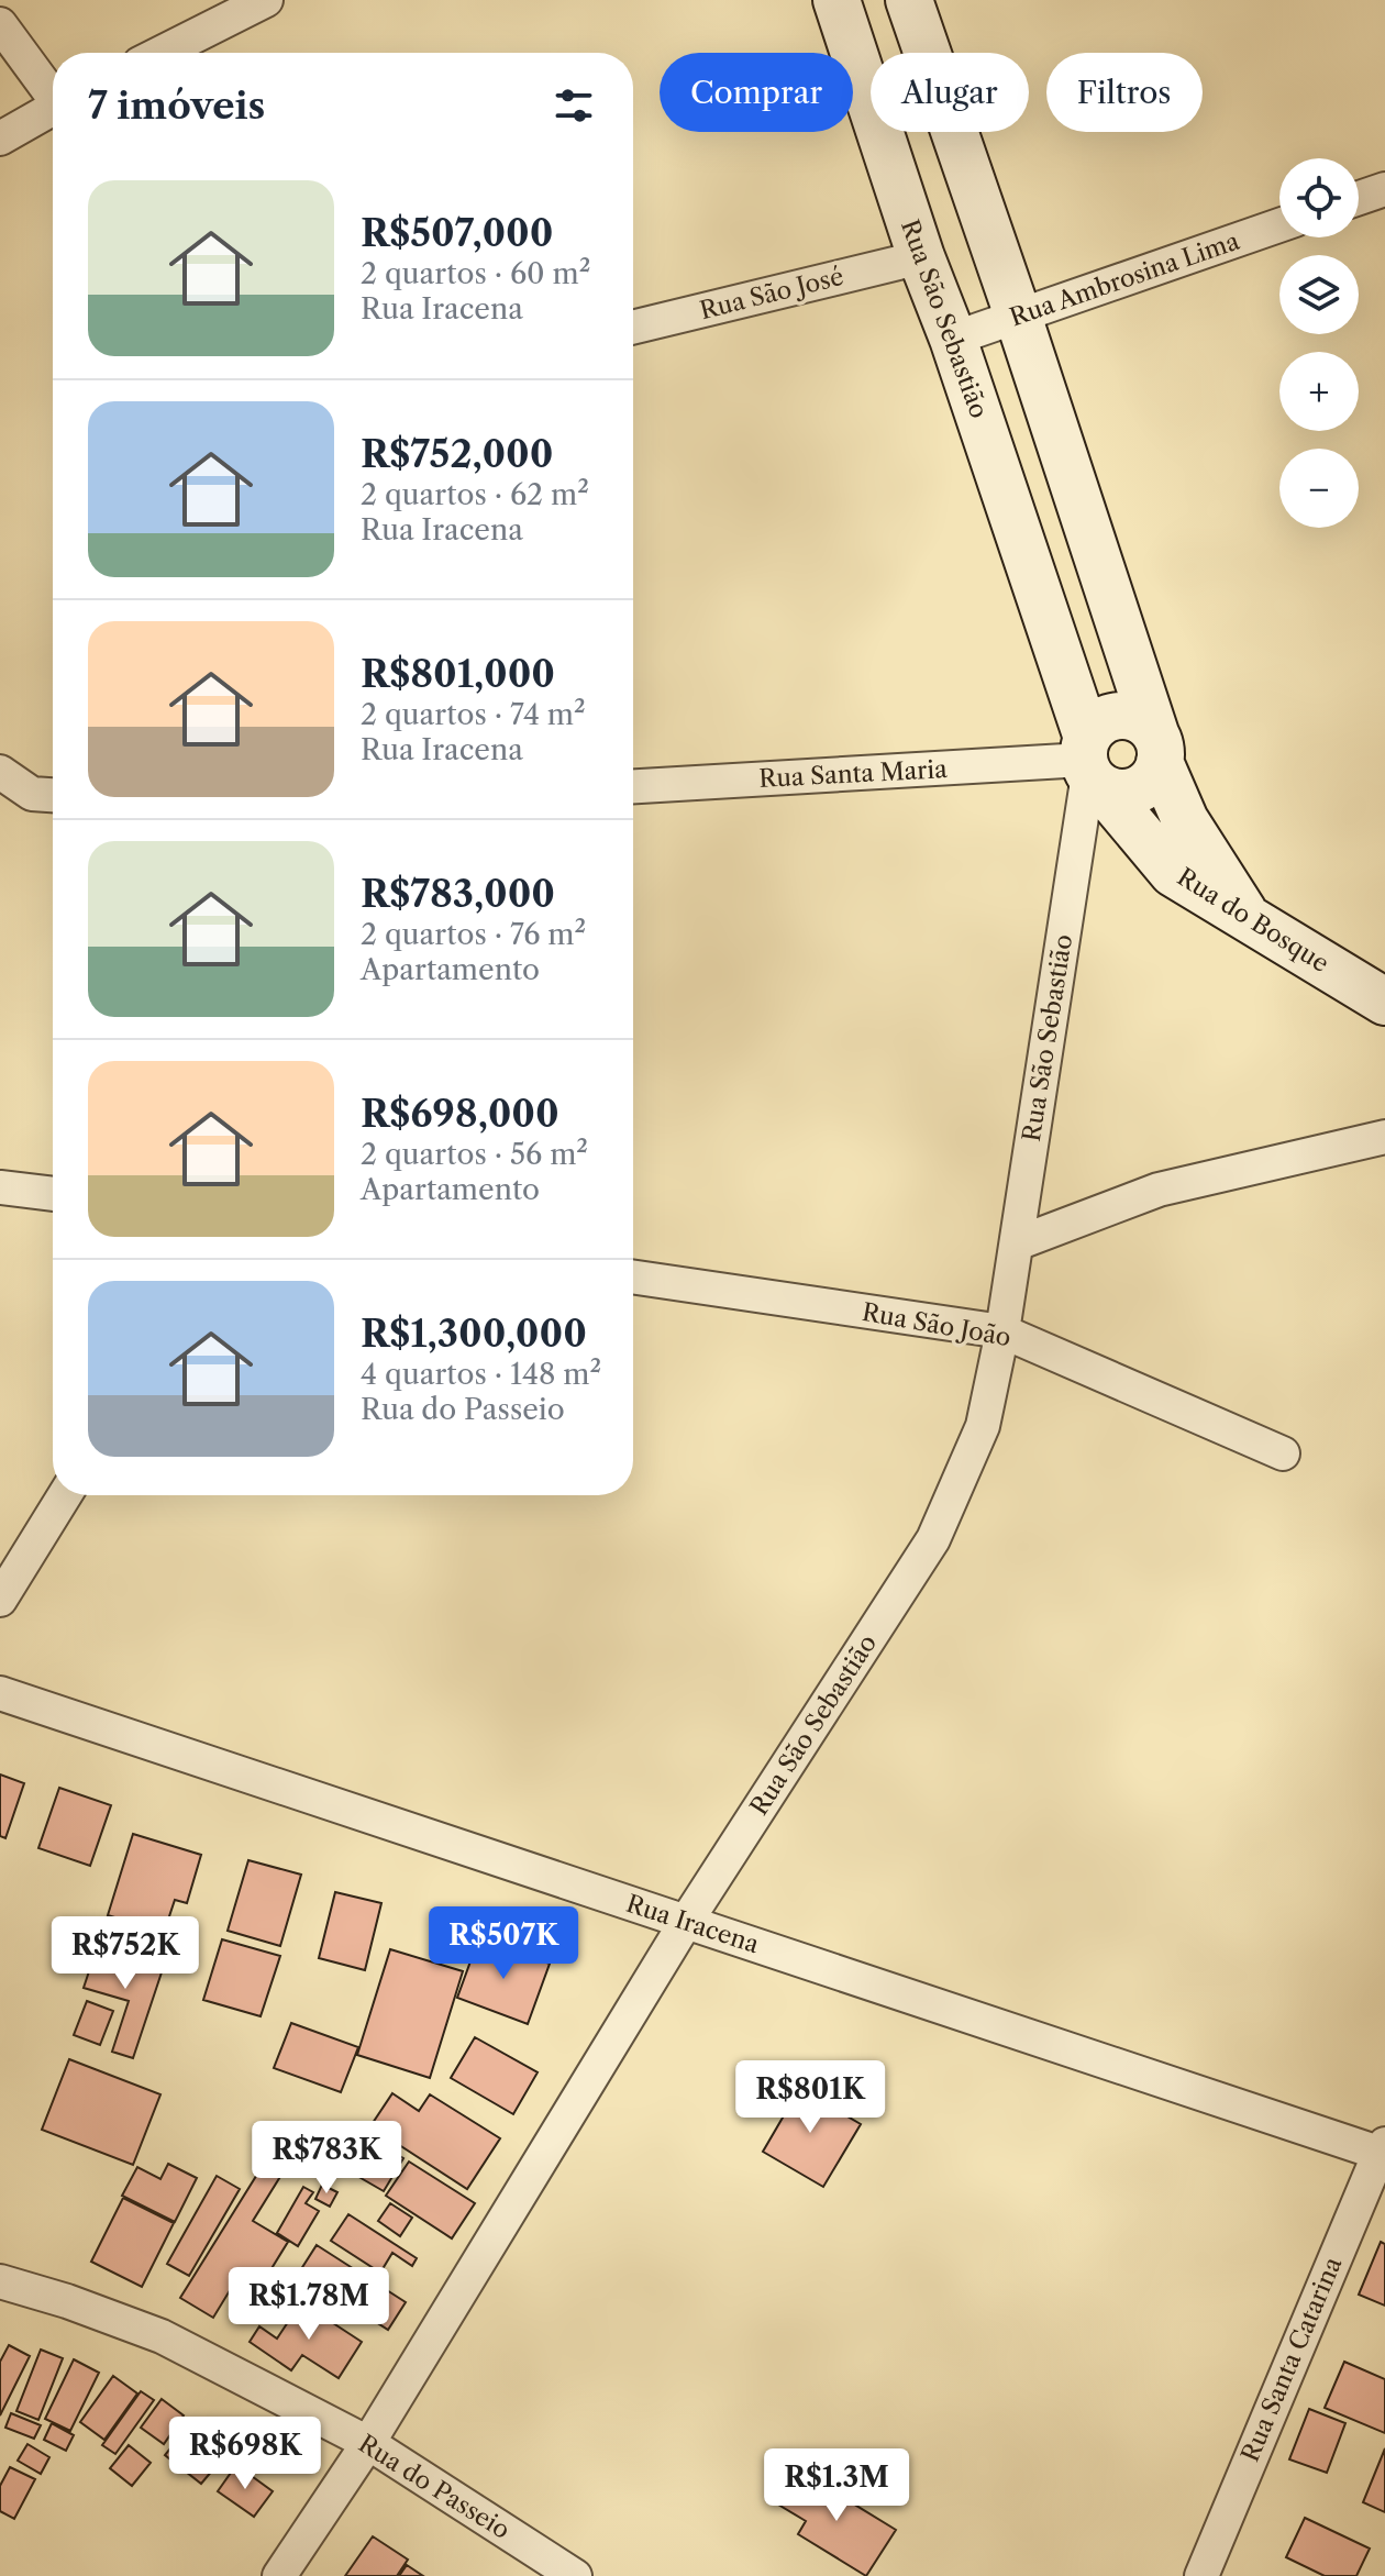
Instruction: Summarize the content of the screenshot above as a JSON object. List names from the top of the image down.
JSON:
{
  "streets": {
    "street": [
      "Rua Ambrosina Lima",
      "Rua São José",
      "Rua São Sebastião",
      "Rua Santa Maria",
      "Rua do Bosque",
      "Rua São João",
      "Rua Iracena",
      "Rua Santa Catarina",
      "Rua do Passeio"
    ]
  },
  "crossings": [
    ["Rua Ambrosina Lima", "Rua São Sebastião"],
    ["Rua São José", "Rua São Sebastião"],
    ["Rua São Sebastião", "Rua Santa Maria"],
    ["Rua São Sebastião", "Rua do Bosque"],
    ["Rua São Sebastião", "Rua São João"],
    ["Rua São Sebastião", "Rua Iracena"],
    ["Rua São Sebastião", "Rua do Passeio"],
    ["Rua Santa Maria", "Rua do Bosque"],
    ["Rua Iracena", "Rua Santa Catarina"]
  ],
  "page": {
    "chip": ["Comprar", "Alugar", "Filtros"],
    "heading": "7 imóveis",
    "map_buttons": ["+", "−"],
    "list": [
      {
        "name": "R$507,000",
        "note": "2 quartos · 60 m² · Rua Iracena"
      },
      {
        "name": "R$752,000",
        "note": "2 quartos · 62 m² · Rua Iracena"
      },
      {
        "name": "R$801,000",
        "note": "2 quartos · 74 m² · Rua Iracena"
      },
      {
        "name": "R$783,000",
        "note": "2 quartos · 76 m² · Apartamento"
      },
      {
        "name": "R$698,000",
        "note": "2 quartos · 56 m² · Apartamento"
      },
      {
        "name": "R$1,300,000",
        "note": "4 quartos · 148 m² · Rua do Passeio"
      }
    ],
    "price": [
      "R$507K",
      "R$752K",
      "R$801K",
      "R$783K",
      "R$1.78M",
      "R$698K",
      "R$1.3M"
    ]
  }
}
